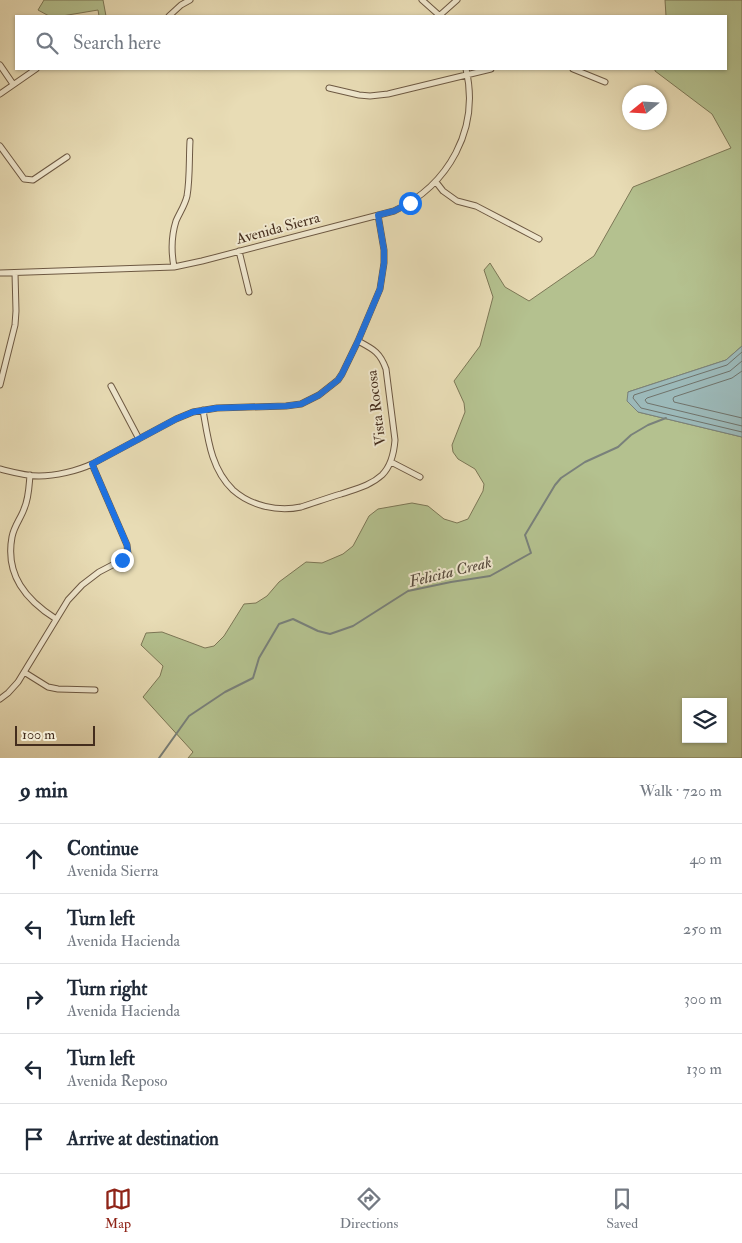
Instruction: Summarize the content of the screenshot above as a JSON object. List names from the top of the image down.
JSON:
{
  "streets": {
    "street": ["Avenida Sierra", "Vista Rocosa"]
  },
  "water": ["Felicita Creak"],
  "scale_bar": "100 m",
  "north": "left",
  "page": {
    "search": "Search here",
    "scale": "100 m",
    "heading": ["9 min", "Walk · 720 m"],
    "list": [
      ["Continue", "Avenida Sierra", "40 m"],
      ["Turn left", "Avenida Hacienda", "250 m"],
      ["Turn right", "Avenida Hacienda", "300 m"],
      ["Turn left", "Avenida Reposo", "130 m"],
      "Arrive at destination"
    ],
    "nav": ["Map", "Directions", "Saved"]
  }
}
